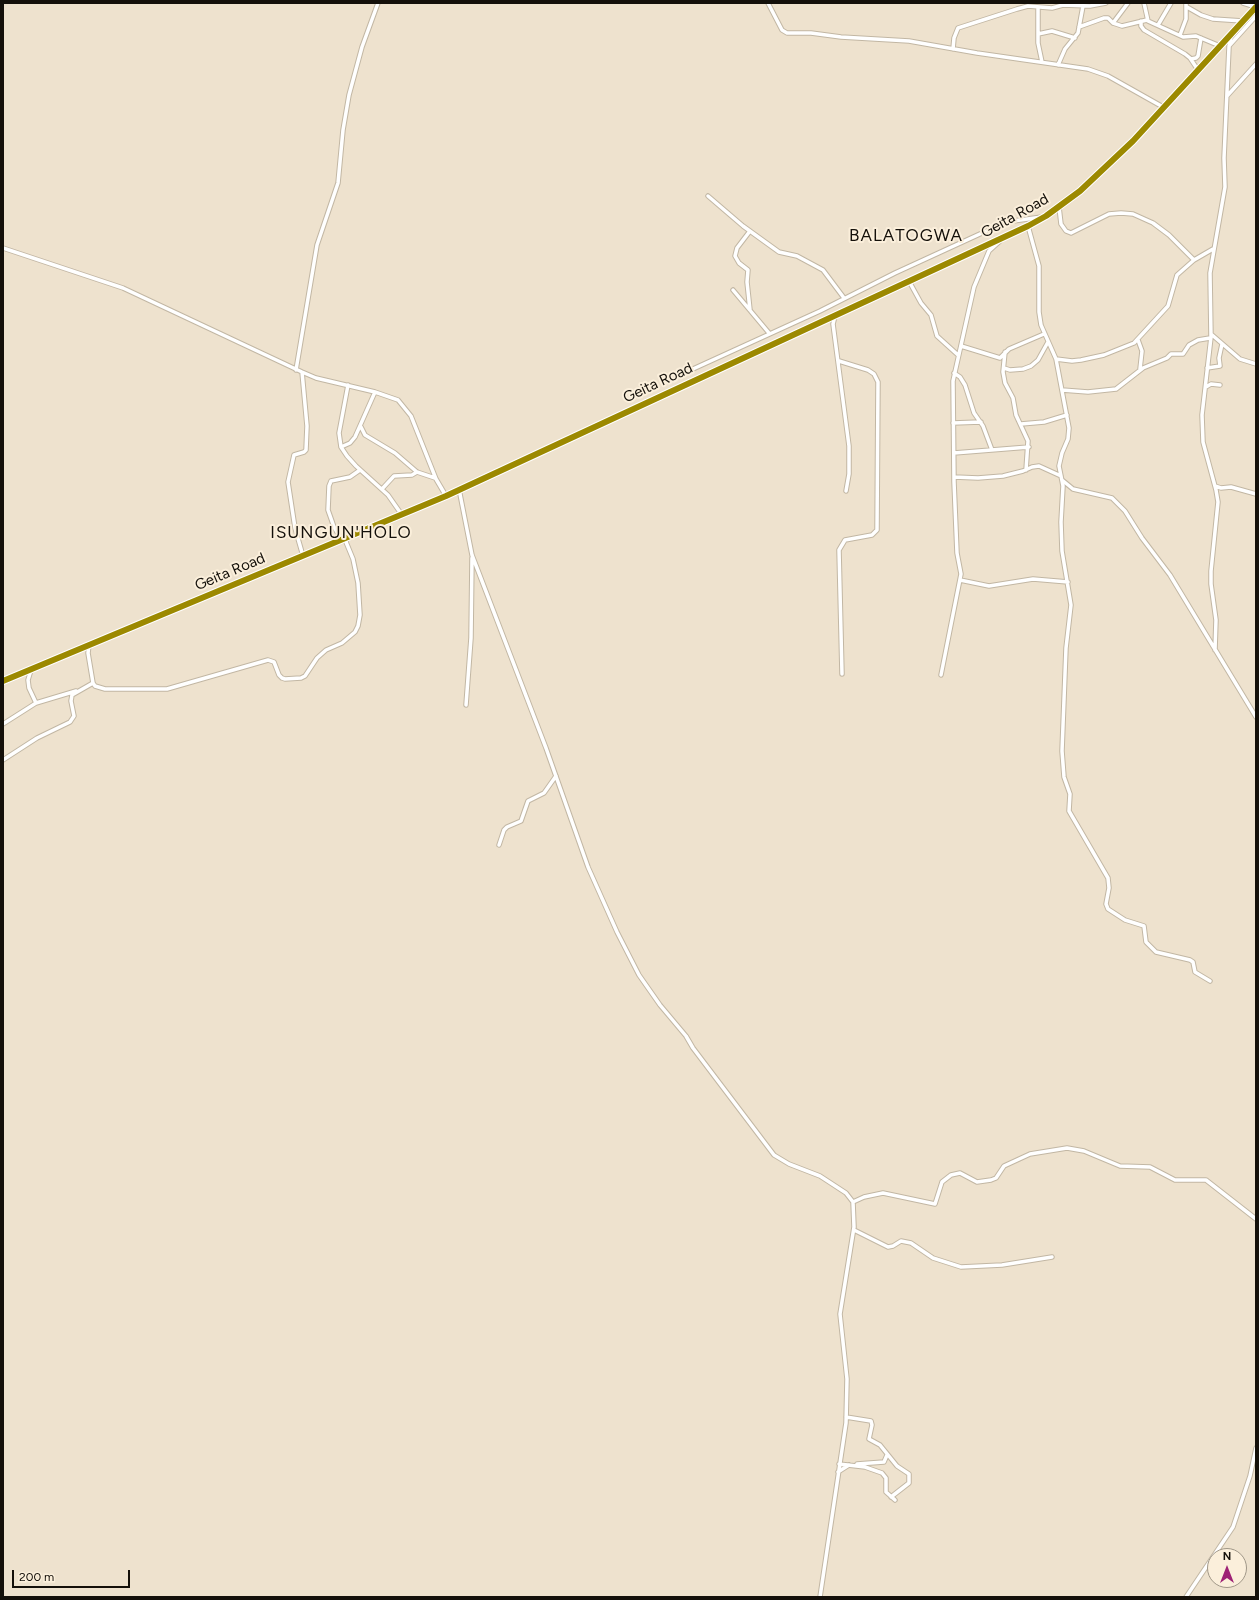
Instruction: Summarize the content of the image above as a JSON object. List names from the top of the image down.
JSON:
{
  "streets": {
    "highway": ["Geita Road"]
  },
  "districts": ["BALATOGWA", "ISUNGUN'HOLO"],
  "scale_bar": "200 m",
  "north": "top"
}
